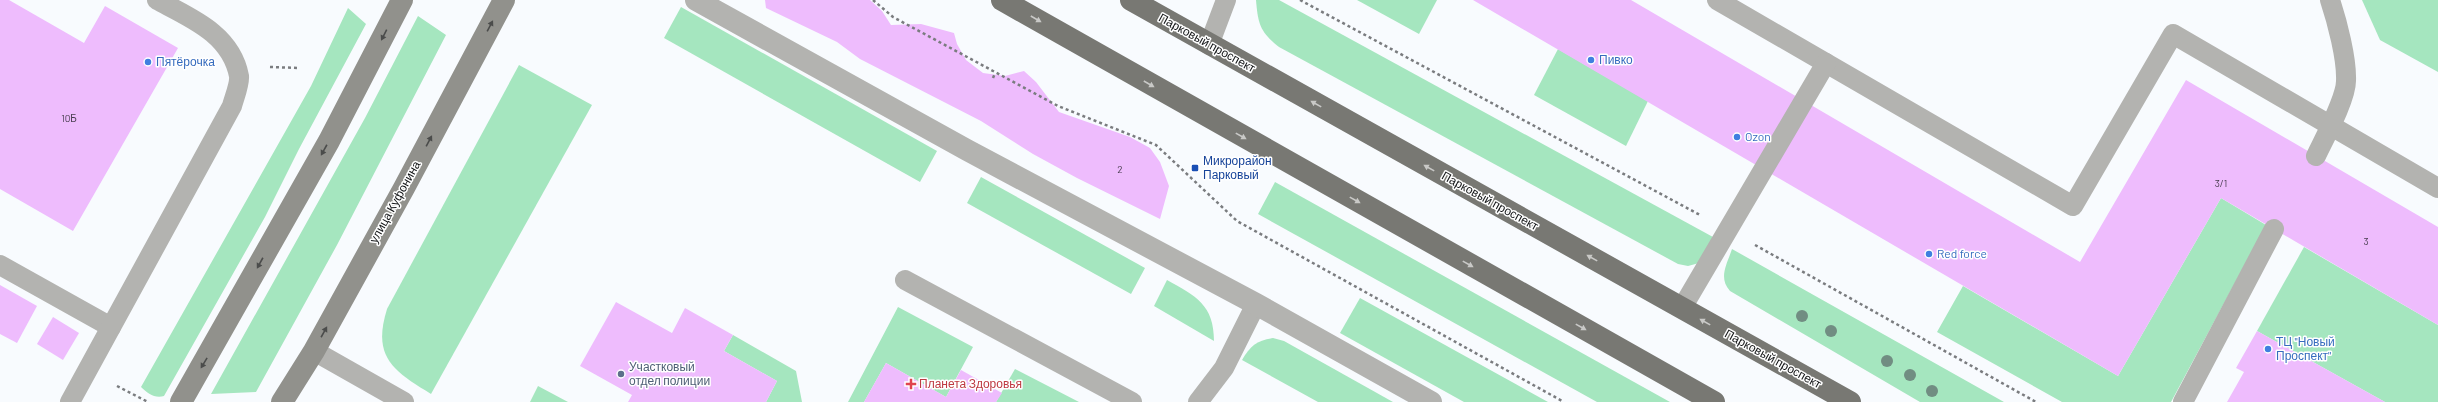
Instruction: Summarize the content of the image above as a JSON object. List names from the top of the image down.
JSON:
{
  "streets": {
    "main road": ["Парковый проспект", "улица Куфонина"]
  },
  "places": {
    "other": [
      "Пивко",
      "Пятёрочка",
      "Ozon",
      "Red force",
      "ТЦ \"Новый Проспект\"",
      "Участковый отдел полиции"
    ],
    "transit": ["Микрорайон Парковый"],
    "health": ["Планета Здоровья"]
  },
  "house_numbers": [
    "10Б",
    "2",
    "3/1",
    "3"
  ]
}
